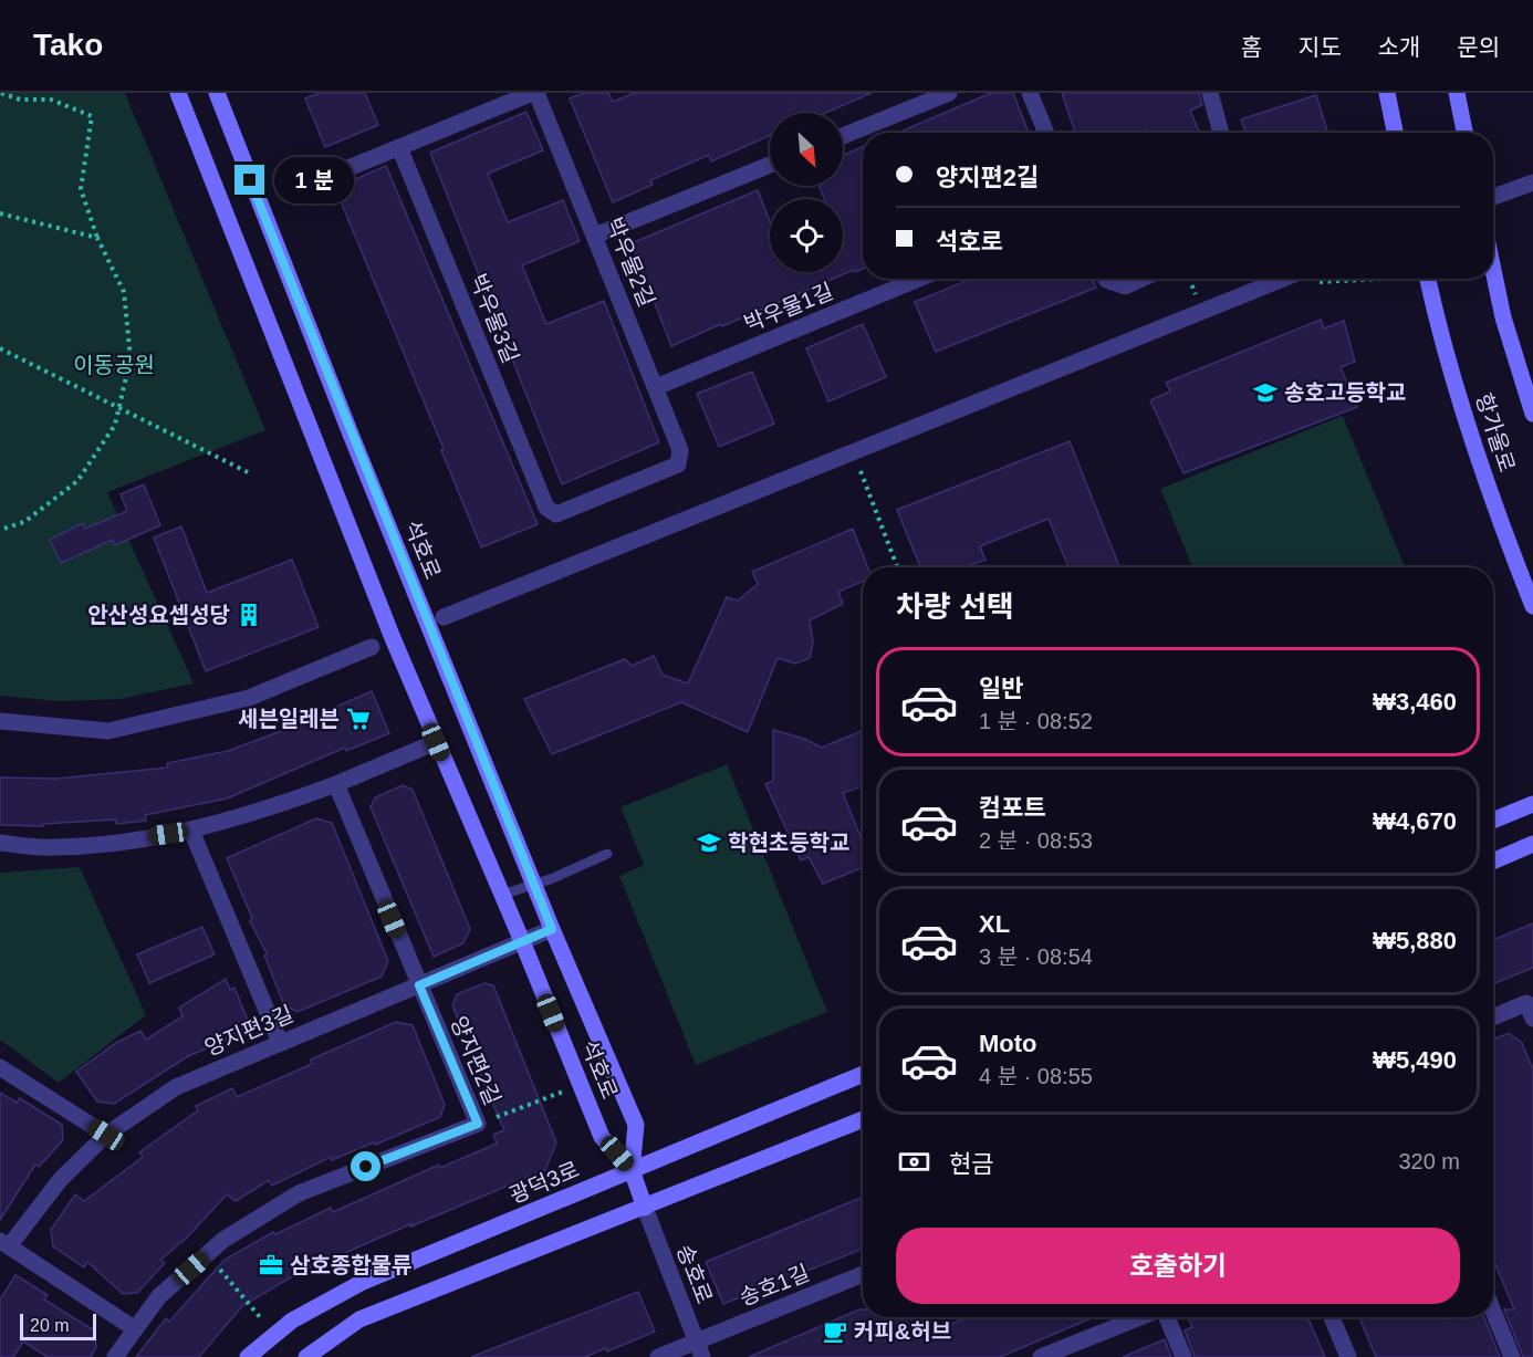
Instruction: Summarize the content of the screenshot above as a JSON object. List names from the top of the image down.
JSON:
{
  "streets": {
    "main road": ["항가울로", "석호로", "광덕3로"],
    "street": [
      "박우물2길",
      "박우물1길",
      "박우물3길",
      "양지편3길",
      "양지편2길",
      "송호로",
      "송호1길"
    ]
  },
  "crossings": [
    ["박우물2길", "박우물1길"],
    ["박우물2길", "박우물3길"],
    ["석호로", "양지편3길"],
    ["석호로", "광덕3로"],
    ["석호로", "송호로"],
    ["양지편3길", "양지편2길"],
    ["송호로", "송호1길"]
  ],
  "parks": ["이동공원"],
  "places": {
    "school or university": ["송호고등학교", "학현초등학교"],
    "building": ["안산성요셉성당"],
    "supermarket": ["세븐일레븐"],
    "office": ["삼호종합물류"],
    "cafe": ["커피&허브"]
  },
  "scale_bar": "20 m",
  "north": "bottom right",
  "page": {
    "header": "Tako",
    "nav": [
      "홈",
      "지도",
      "소개",
      "문의"
    ],
    "banner": ["양지편2길", "석호로"],
    "bubble": "1 분",
    "heading": "차량 선택",
    "list": [
      {
        "name": "일반",
        "note": "1 분 · 08:52",
        "value": "₩3,460"
      },
      {
        "name": "컴포트",
        "note": "2 분 · 08:53",
        "value": "₩4,670"
      },
      {
        "name": "XL",
        "note": "3 분 · 08:54",
        "value": "₩5,880"
      },
      {
        "name": "Moto",
        "note": "4 분 · 08:55",
        "value": "₩5,490"
      }
    ],
    "pay": ["현금", "320 m"],
    "buttons": "호출하기",
    "scale": "20 m"
  }
}
